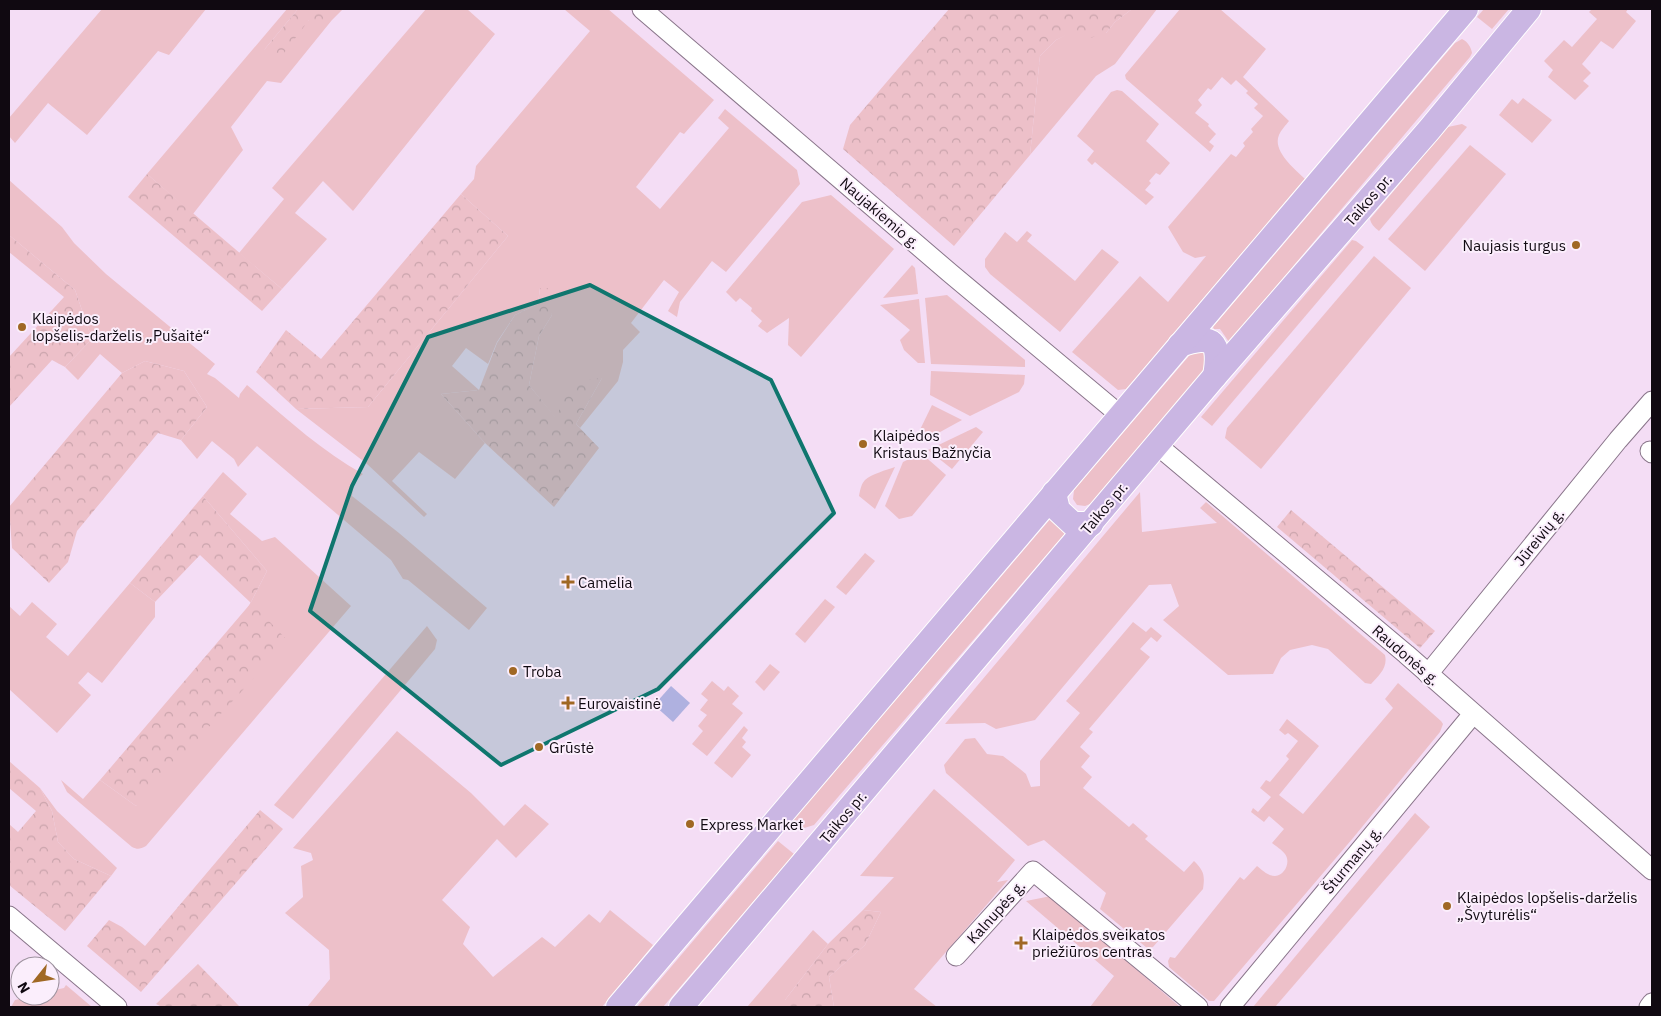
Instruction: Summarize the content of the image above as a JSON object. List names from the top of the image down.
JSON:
{
  "streets": {
    "main road": ["Taikos pr."],
    "street": [
      "Naujakiemio g.",
      "Jūreivių g.",
      "Raudonės g.",
      "Šturmanų g.",
      "Kalnupės g."
    ]
  },
  "crossings": [
    ["Taikos pr.", "Raudonės g."],
    ["Jūreivių g.", "Raudonės g."],
    ["Raudonės g.", "Šturmanų g."]
  ],
  "places": {
    "other": [
      "Naujasis turgus",
      "Klaipėdos lopšelis-darželis „Pušaitė“",
      "Klaipėdos Kristaus Bažnyčia",
      "Troba",
      "Grūstė",
      "Express Market",
      "Klaipėdos lopšelis-darželis „Švyturėlis“"
    ],
    "health": ["Camelia", "Eurovaistinė", "Klaipėdos sveikatos priežiūros centras"]
  },
  "north": "bottom left"
}
